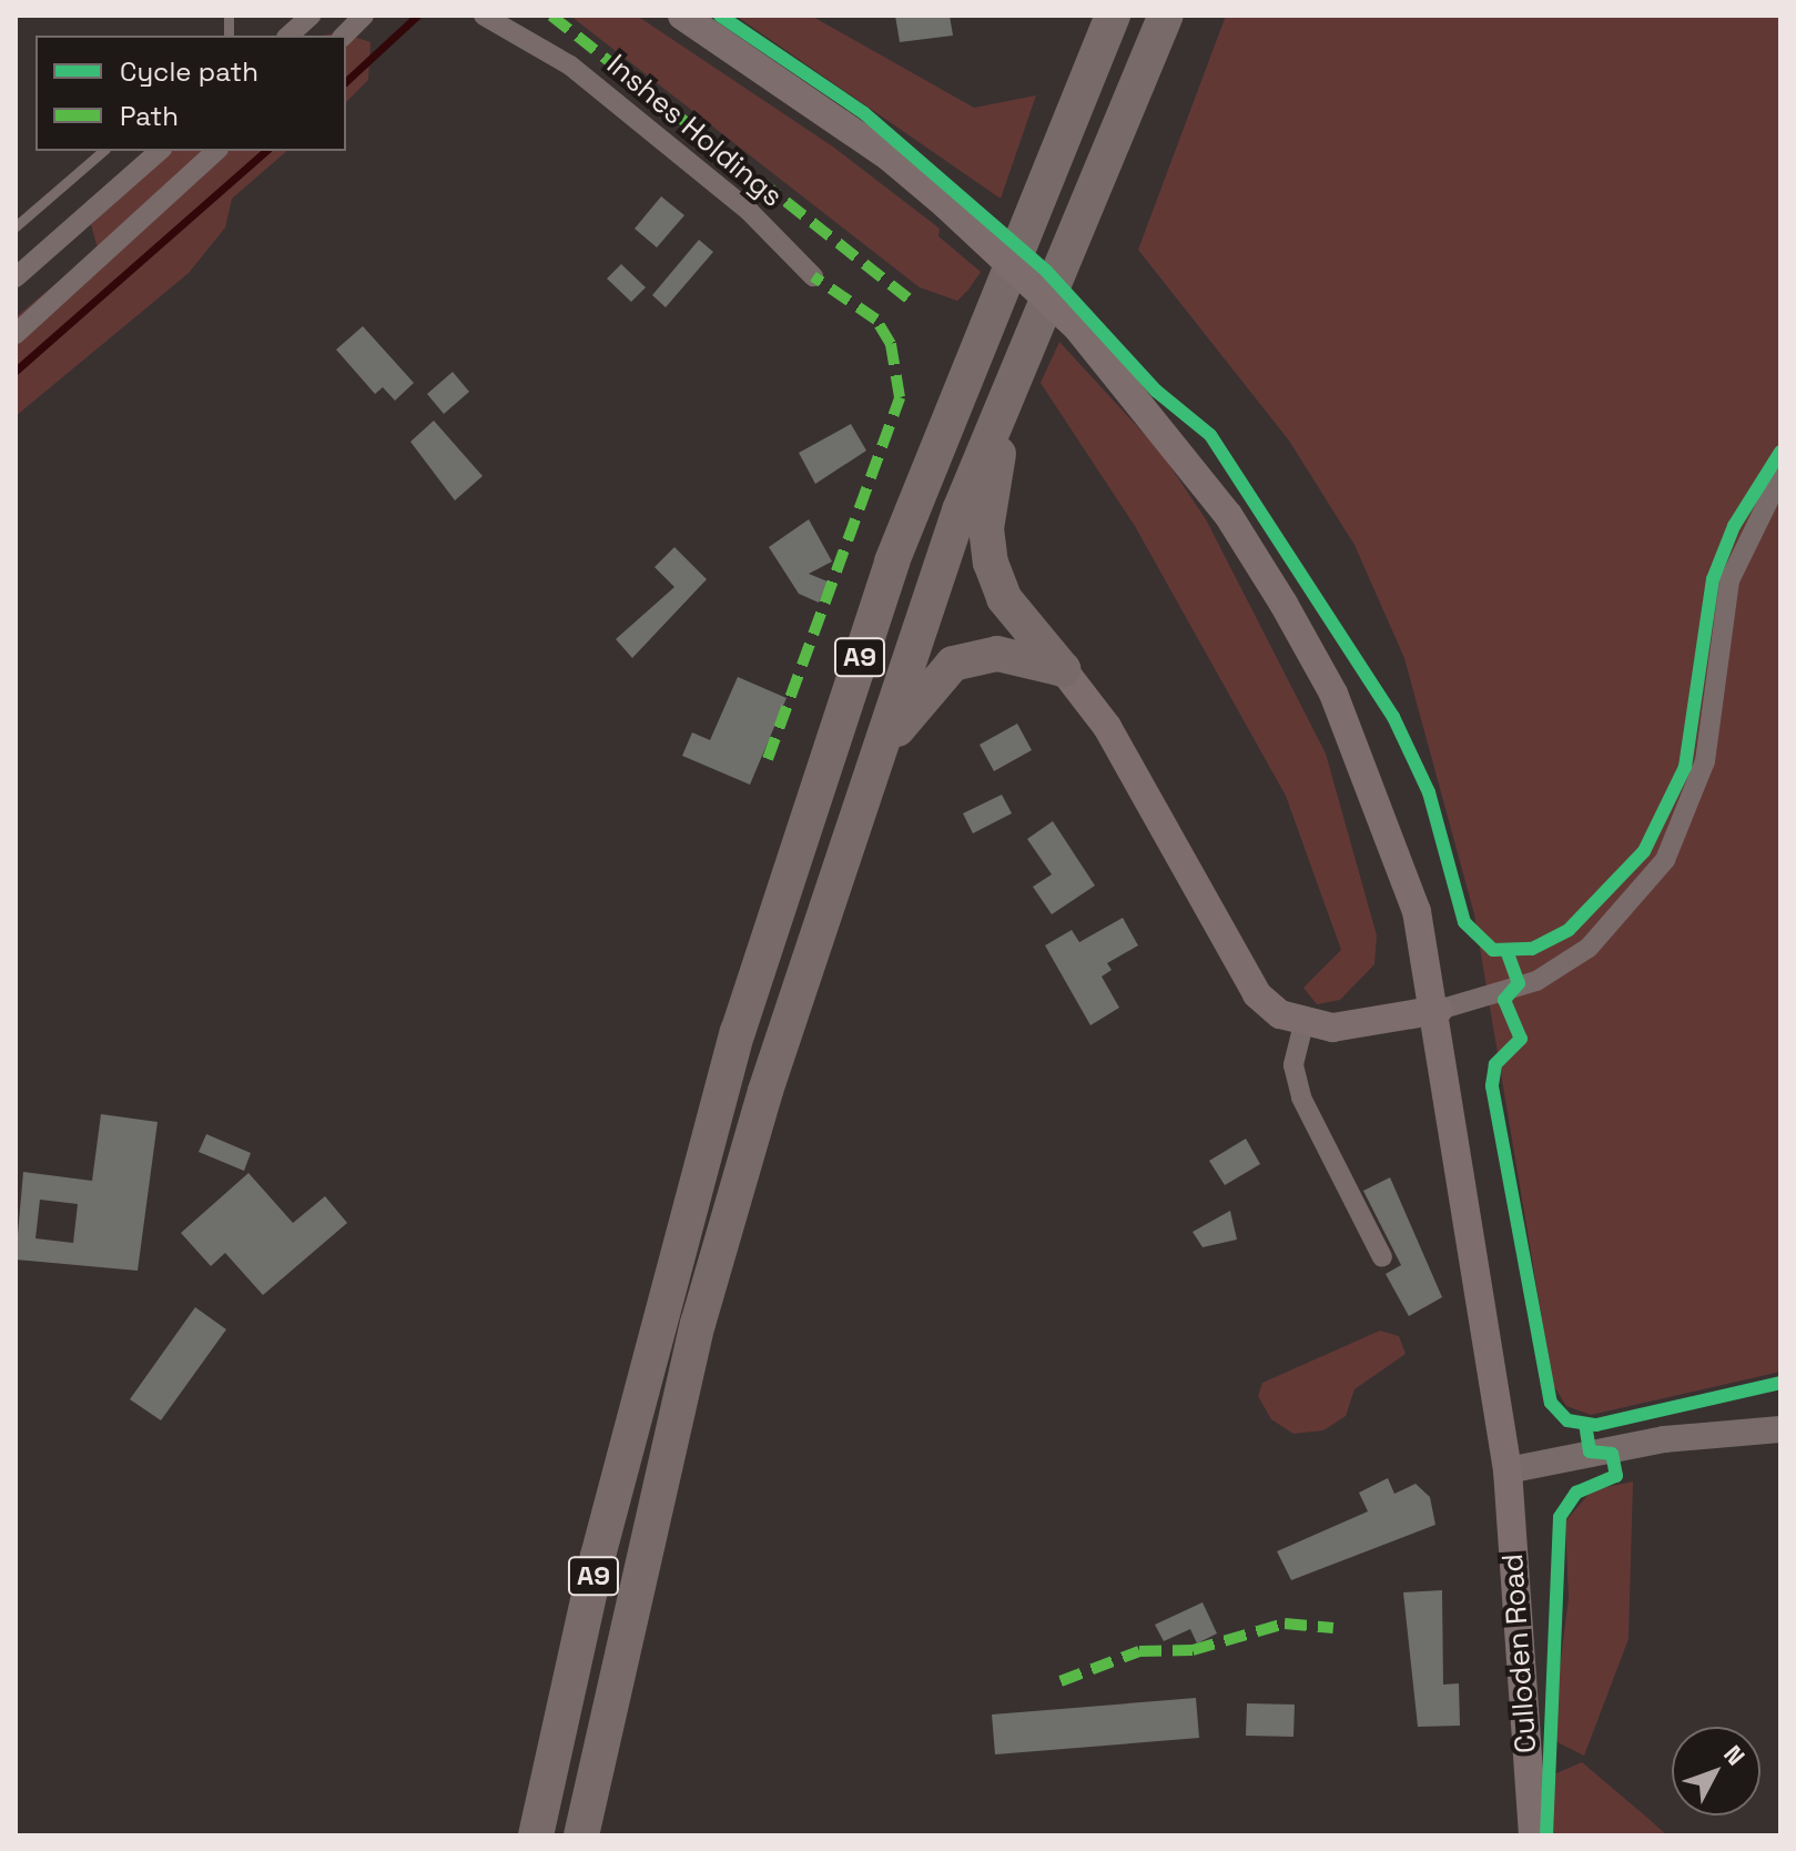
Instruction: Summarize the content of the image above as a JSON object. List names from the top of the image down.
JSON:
{
  "streets": {
    "highway": ["A9"],
    "main road": ["Culloden Road"],
    "street": ["Inshes Holdings"]
  },
  "legend": ["Cycle path", "Path"],
  "north": "top right"
}
